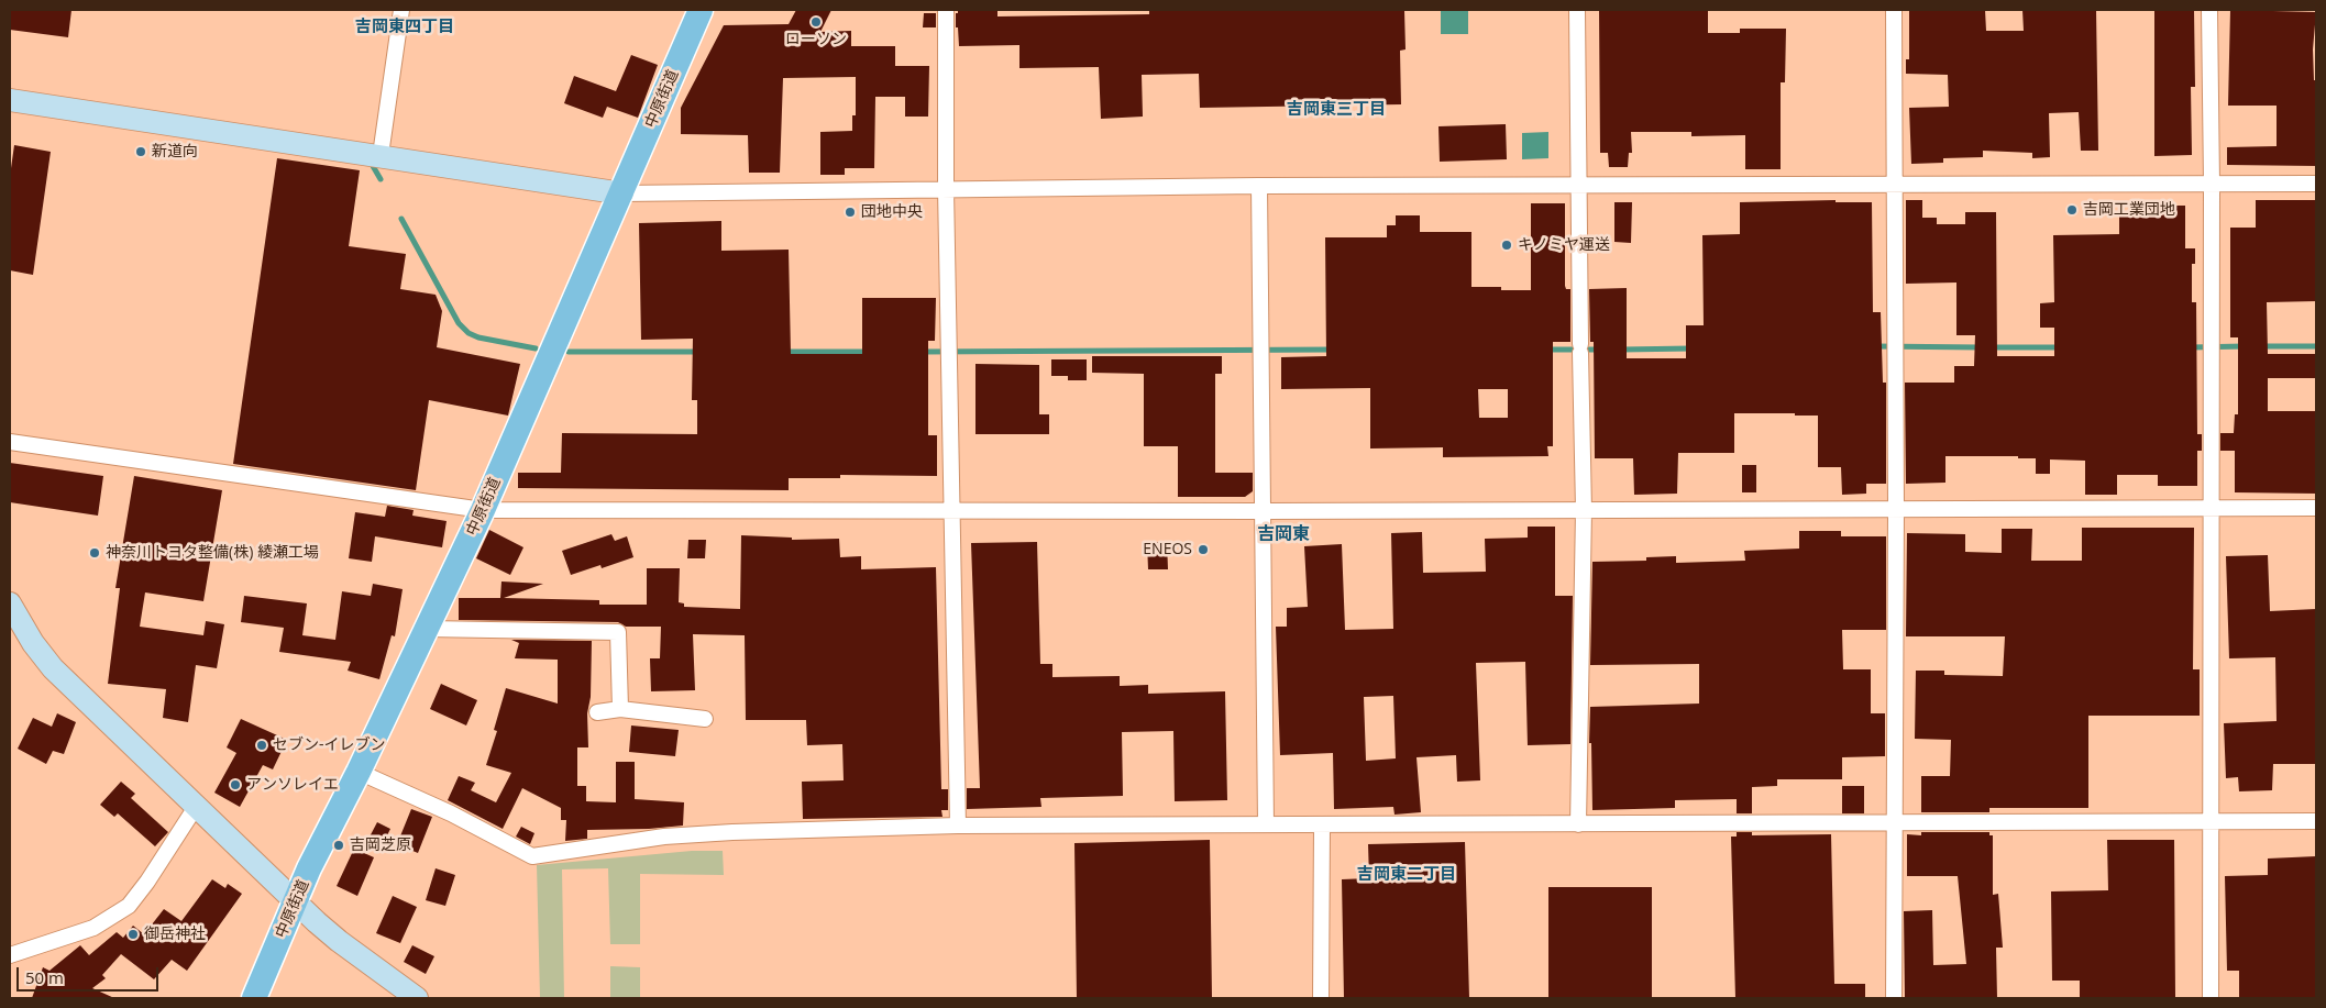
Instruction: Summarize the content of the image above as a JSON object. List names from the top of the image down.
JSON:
{
  "streets": {
    "main road": ["中原街道"]
  },
  "districts": [
    "吉岡東四丁目",
    "吉岡東三丁目",
    "吉岡東",
    "吉岡東二丁目"
  ],
  "places": [
    "ローソン",
    "新道向",
    "吉岡工業団地",
    "団地中央",
    "キノミヤ運送",
    "ENEOS",
    "神奈川トヨタ整備(株) 綾瀬工場",
    "セブン-イレブン",
    "アンソレイエ",
    "吉岡芝原",
    "御岳神社"
  ],
  "scale_bar": "50 m"
}
